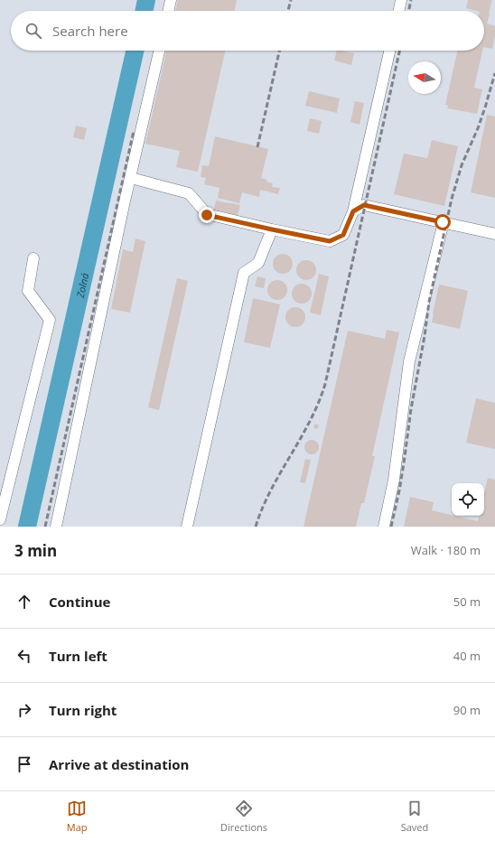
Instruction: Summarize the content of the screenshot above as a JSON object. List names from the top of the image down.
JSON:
{
  "water": ["Zolná"],
  "north": "left",
  "page": {
    "search": "Search here",
    "heading": ["3 min", "Walk · 180 m"],
    "list": [
      ["Continue", "50 m"],
      ["Turn left", "40 m"],
      ["Turn right", "90 m"],
      "Arrive at destination"
    ],
    "nav": ["Map", "Directions", "Saved"]
  }
}
